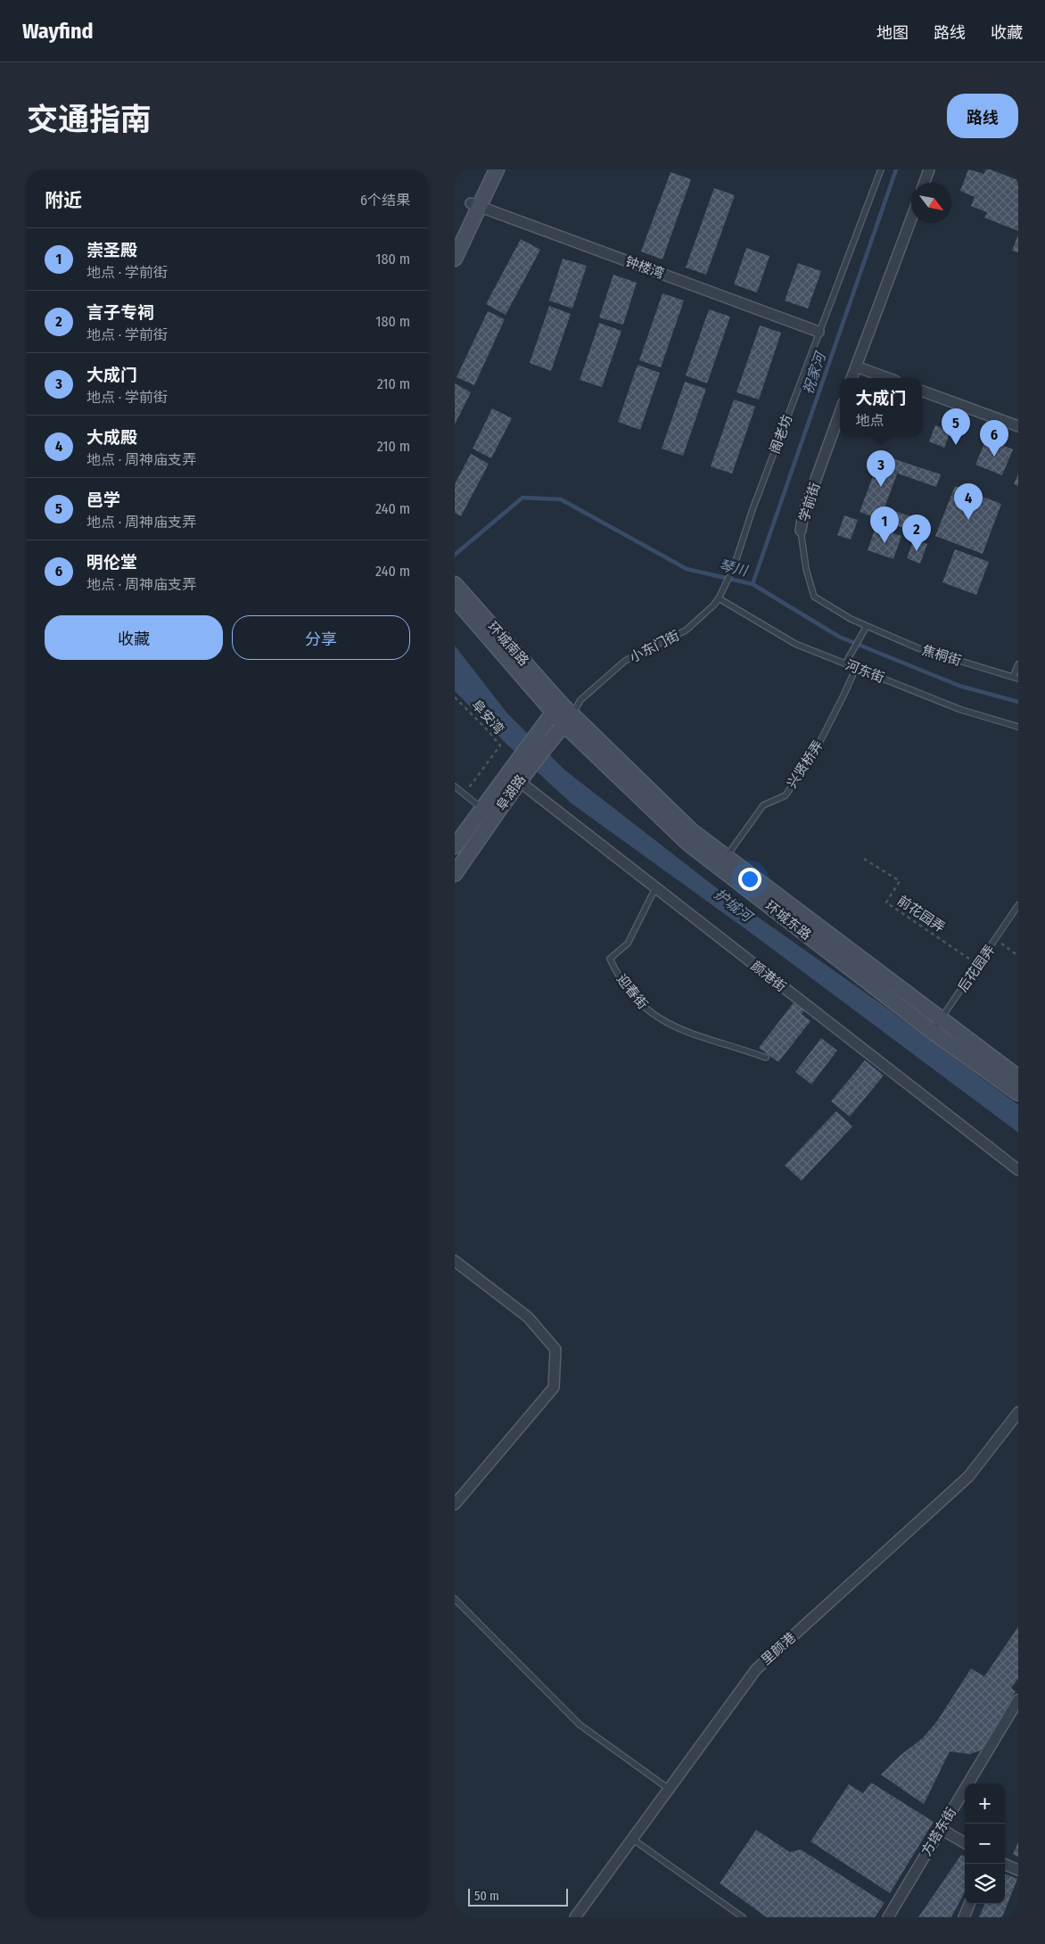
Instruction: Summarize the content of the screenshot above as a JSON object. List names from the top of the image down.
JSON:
{
  "streets": {
    "main road": ["环城南路", "阜湖路", "环城东路"],
    "street": [
      "钟楼湾",
      "学前街",
      "颜港街",
      "里颜港",
      "方塔东街"
    ],
    "lane": [
      "阁老坊",
      "小东门街",
      "焦桐街",
      "河东街",
      "兴贤桥弄",
      "后花园弄",
      "迎春街"
    ],
    "path": ["阜安湾", "前花园弄"]
  },
  "crossings": [
    ["钟楼湾", "阁老坊"],
    ["阁老坊", "小东门街"],
    ["阁老坊", "河东街"],
    ["学前街", "焦桐街"],
    ["环城南路", "小东门街"],
    ["环城南路", "阜湖路"],
    ["环城南路", "环城东路"],
    ["小东门街", "河东街"],
    ["小东门街", "阜湖路"],
    ["小东门街", "环城东路"],
    ["河东街", "兴贤桥弄"],
    ["兴贤桥弄", "环城东路"],
    ["阜湖路", "环城东路"],
    ["阜湖路", "颜港街"],
    ["前花园弄", "后花园弄"],
    ["环城东路", "后花园弄"],
    ["颜港街", "迎春街"]
  ],
  "water": ["祝家河", "琴川", "护城河"],
  "scale_bar": "50 m",
  "north": "bottom right",
  "page": {
    "header": "Wayfind",
    "nav": ["地图", "路线", "收藏"],
    "title": "交通指南",
    "buttons": [
      "路线",
      ["收藏", "分享"]
    ],
    "heading": ["附近", "6个结果"],
    "list": [
      {
        "mark": "1",
        "name": "崇圣殿",
        "note": "地点 · 学前街",
        "value": "180 m"
      },
      {
        "mark": "2",
        "name": "言子专祠",
        "note": "地点 · 学前街",
        "value": "180 m"
      },
      {
        "mark": "3",
        "name": "大成门",
        "note": "地点 · 学前街",
        "value": "210 m"
      },
      {
        "mark": "4",
        "name": "大成殿",
        "note": "地点 · 周神庙支弄",
        "value": "210 m"
      },
      {
        "mark": "5",
        "name": "邑学",
        "note": "地点 · 周神庙支弄",
        "value": "240 m"
      },
      {
        "mark": "6",
        "name": "明伦堂",
        "note": "地点 · 周神庙支弄",
        "value": "240 m"
      }
    ],
    "popup": ["大成门", "地点"],
    "pins": [
      "5",
      "6",
      "3",
      "4",
      "1",
      "2"
    ],
    "map_buttons": ["+", "−"],
    "scale": "50 m"
  }
}
